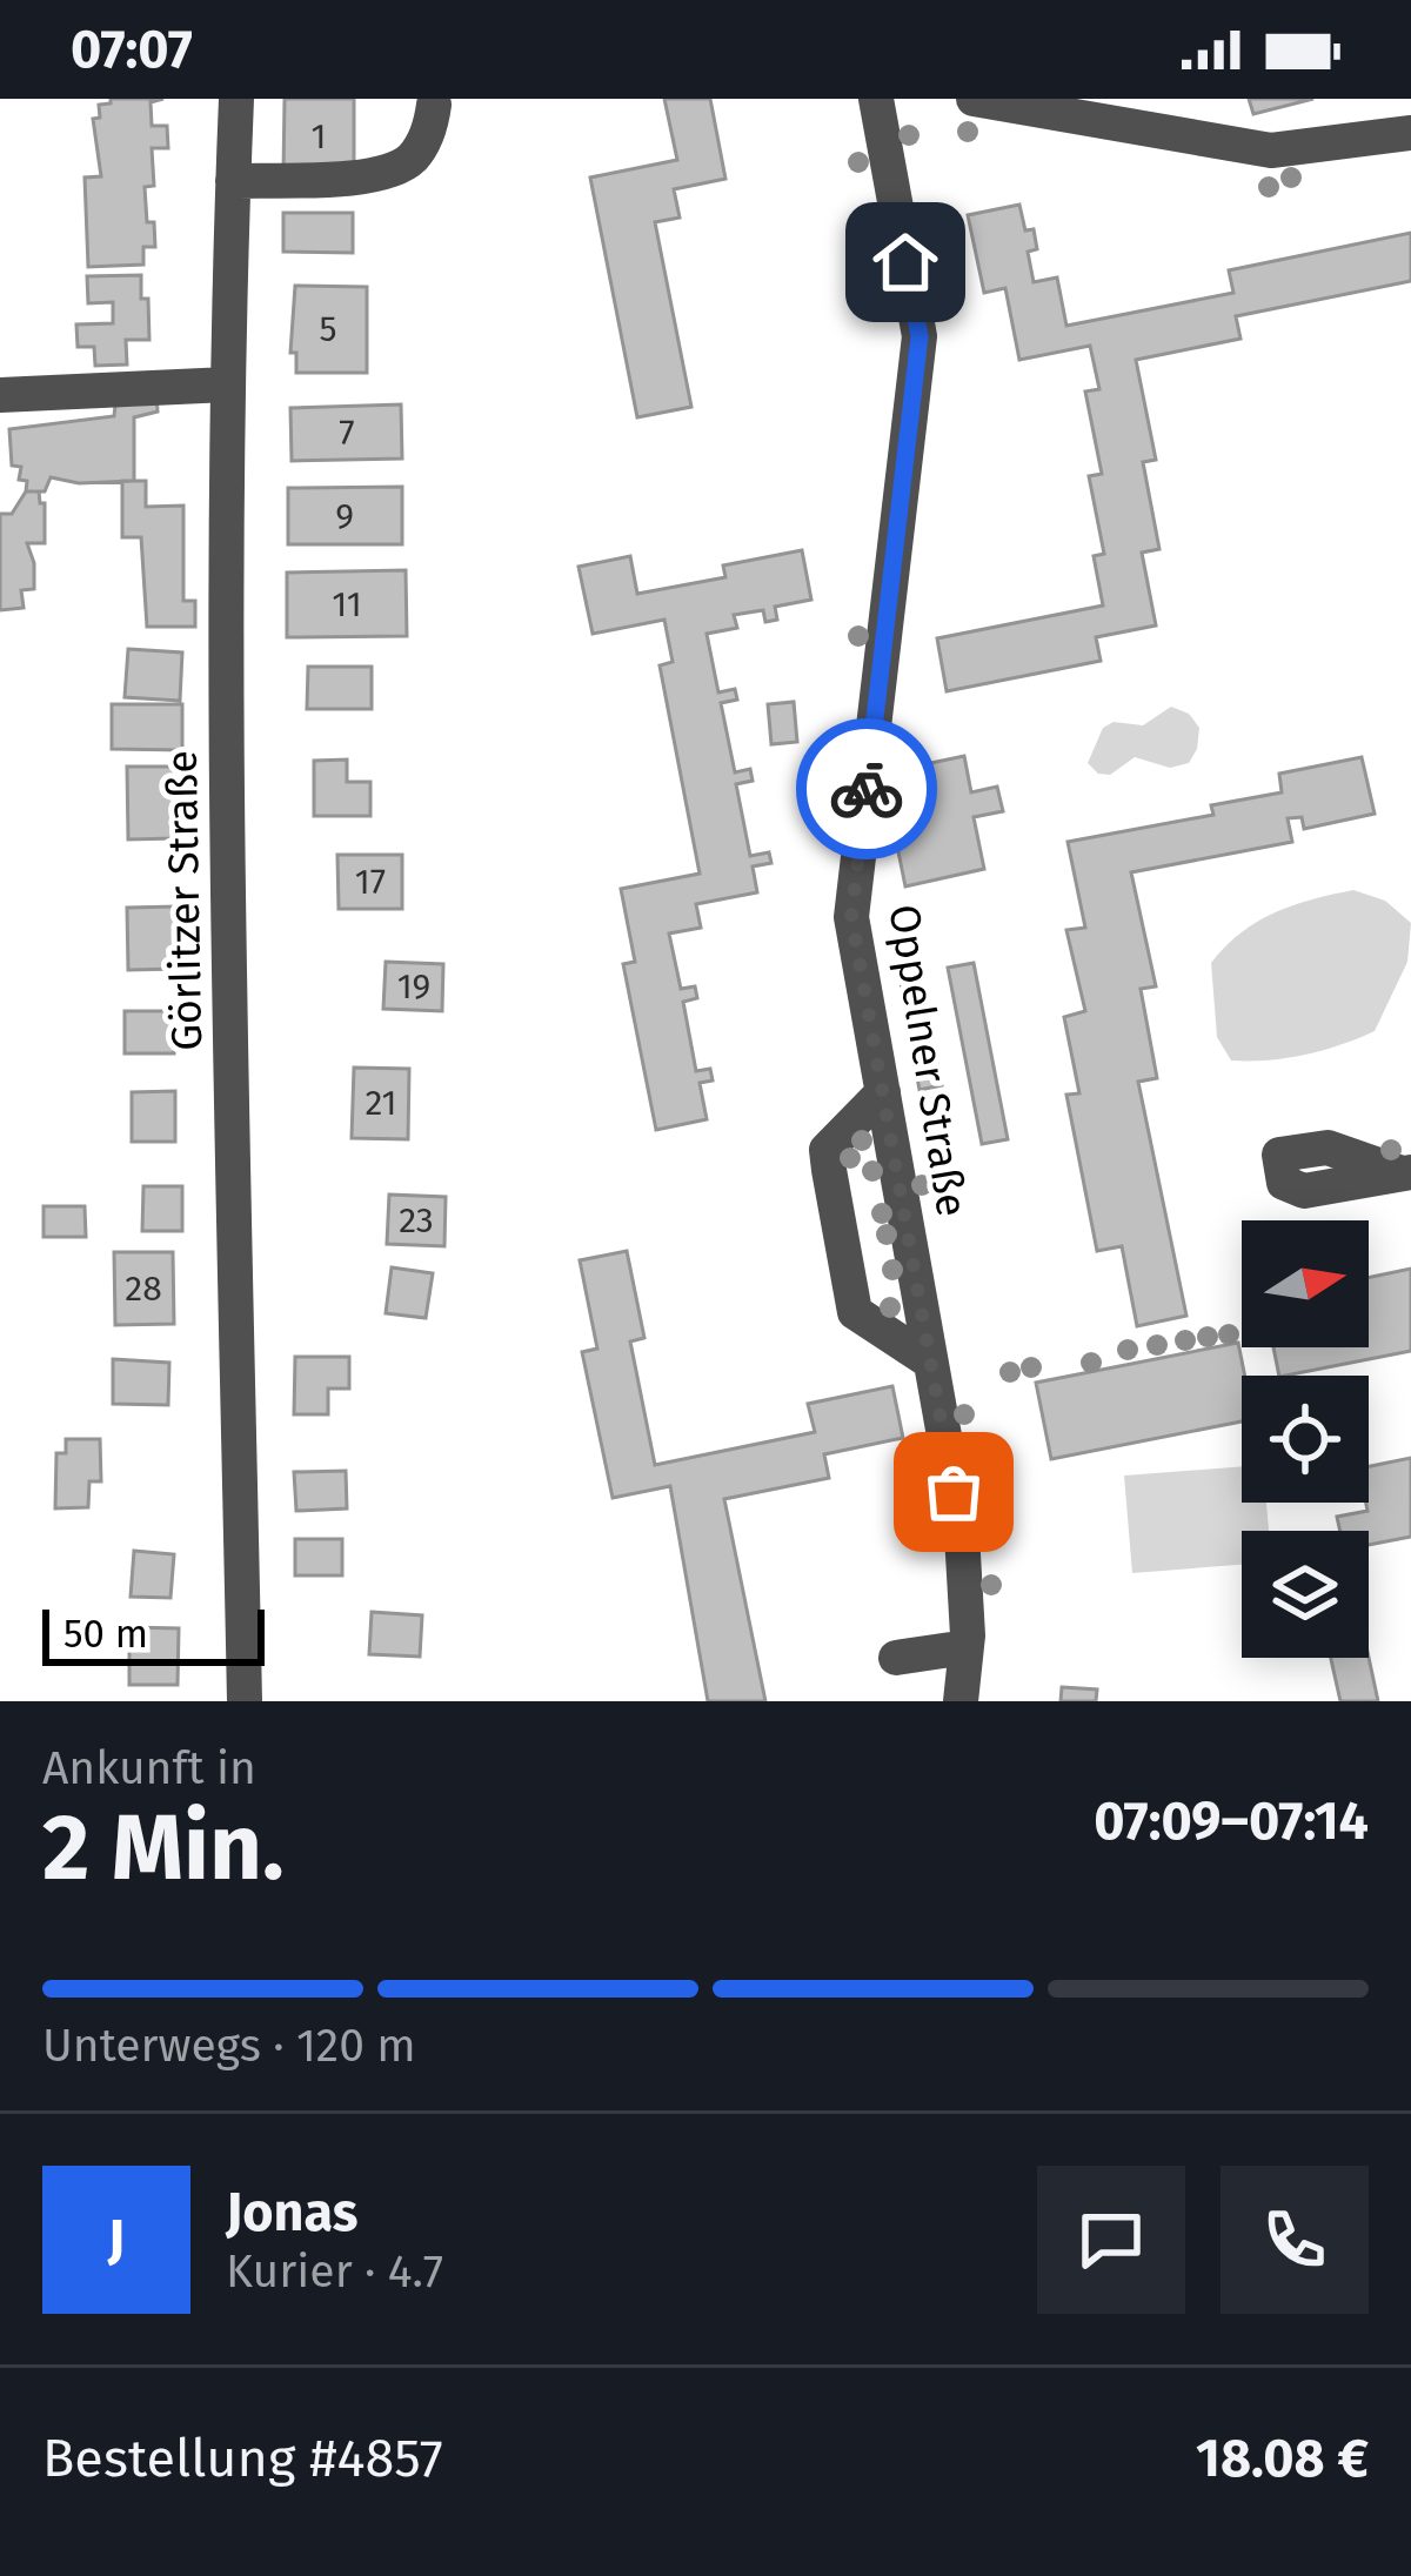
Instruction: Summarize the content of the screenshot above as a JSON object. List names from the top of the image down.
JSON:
{
  "streets": {
    "street": ["Görlitzer Straße", "Oppelner Straße"]
  },
  "house_numbers": [
    "1",
    "5",
    "7",
    "9",
    "11",
    "17",
    "19",
    "21",
    "23",
    "28"
  ],
  "scale_bar": "50 m",
  "north": "right",
  "page": {
    "status": "07:07",
    "scale": "50 m",
    "heading": ["2 Min.", "Ankunft in", "07:09–07:14"],
    "panel": [
      "Jonas",
      "Kurier · 4.7",
      "Bestellung #4857",
      "18.08 €"
    ],
    "bar": "Unterwegs · 120 m",
    "round": "J"
  }
}
